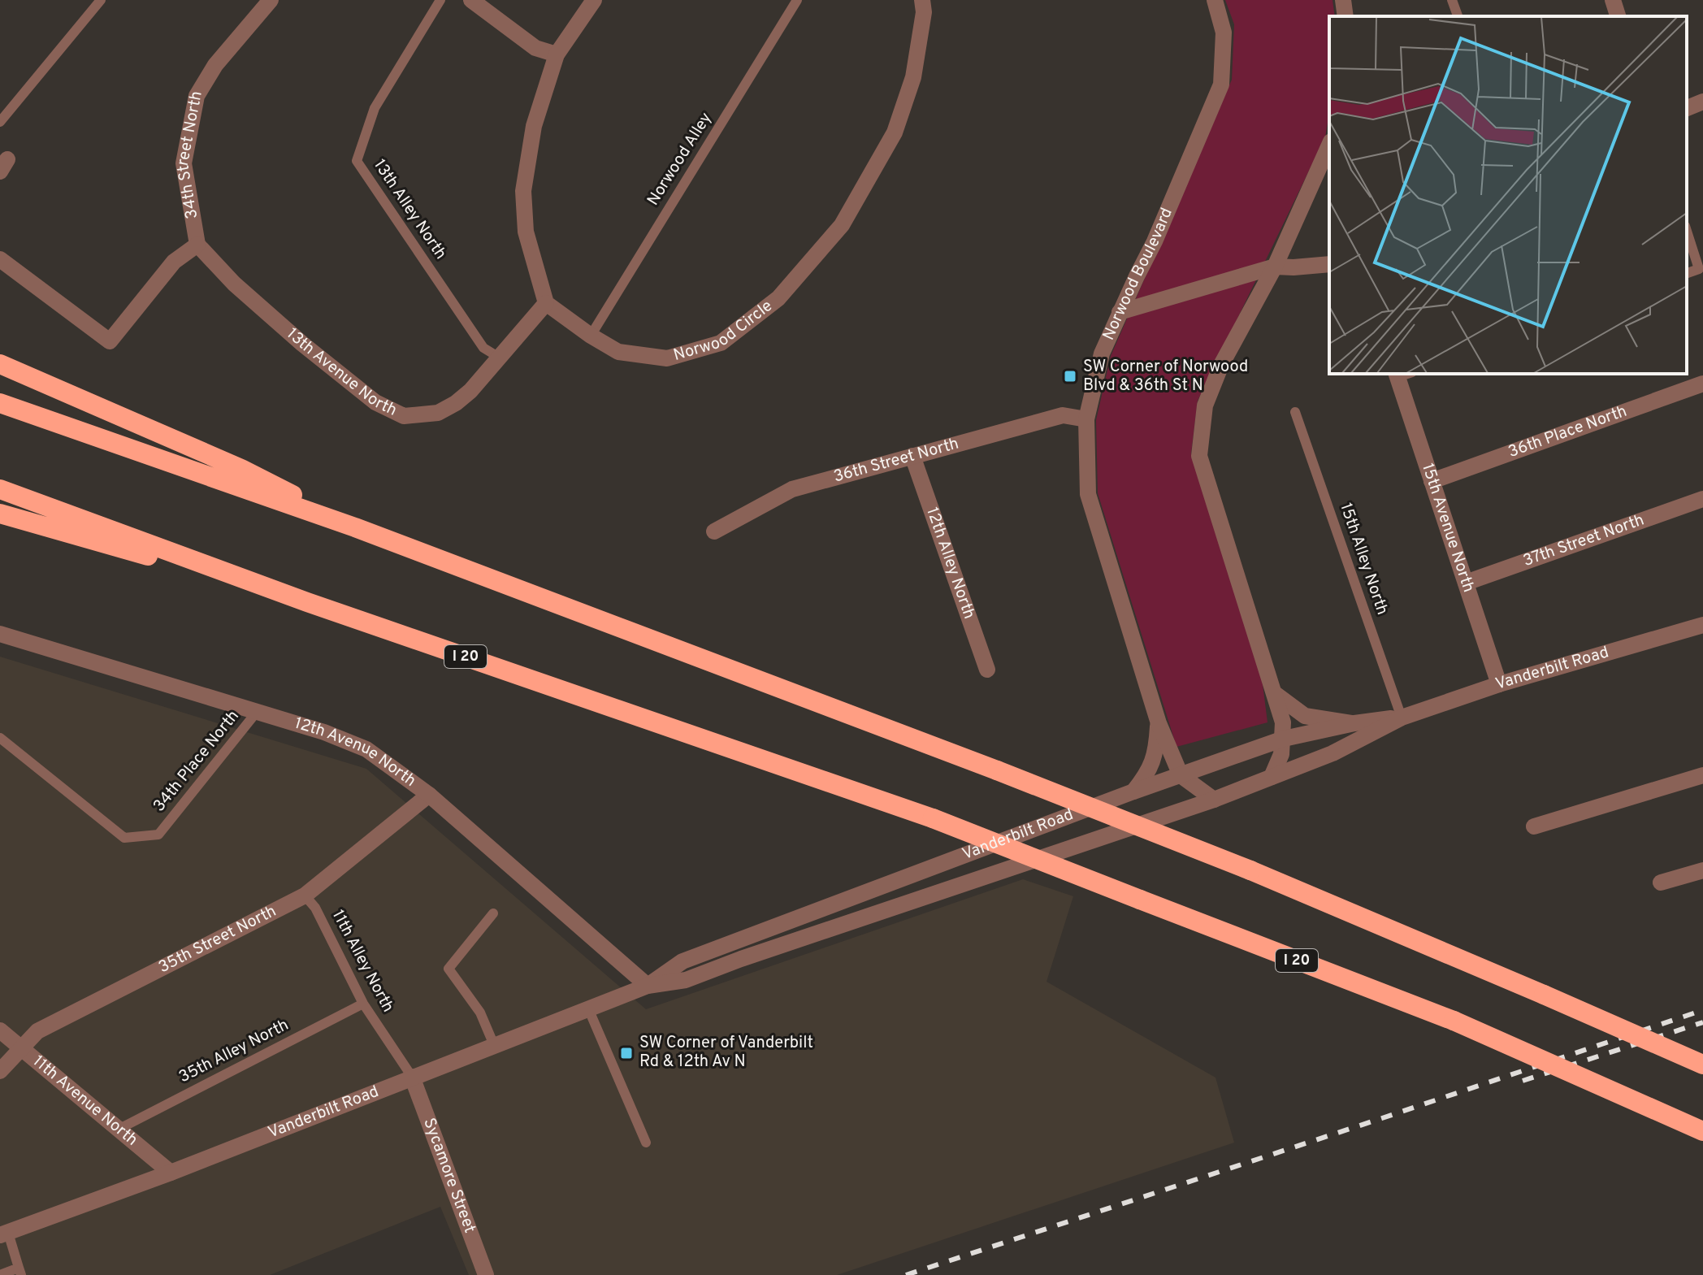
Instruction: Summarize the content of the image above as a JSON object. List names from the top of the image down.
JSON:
{
  "streets": {
    "highway": ["I 20"],
    "street": [
      "34th Street North",
      "Norwood Boulevard",
      "Norwood Circle",
      "13th Avenue North",
      "36th Place North",
      "36th Street North",
      "15th Avenue North",
      "37th Street North",
      "12th Alley North",
      "Vanderbilt Road",
      "12th Avenue North",
      "35th Street North",
      "11th Avenue North",
      "Sycamore Street"
    ],
    "lane": [
      "Norwood Alley",
      "13th Alley North",
      "15th Alley North",
      "34th Place North",
      "11th Alley North",
      "35th Alley North"
    ]
  },
  "crossings": [
    ["34th Street North", "13th Avenue North"],
    ["Norwood Alley", "Norwood Circle"],
    ["13th Alley North", "13th Avenue North"],
    ["Norwood Boulevard", "36th Street North"],
    ["Norwood Boulevard", "Vanderbilt Road"],
    ["36th Place North", "15th Avenue North"],
    ["36th Street North", "12th Alley North"],
    ["15th Avenue North", "37th Street North"],
    ["15th Avenue North", "Vanderbilt Road"],
    ["15th Alley North", "Vanderbilt Road"],
    ["Vanderbilt Road", "12th Avenue North"],
    ["Vanderbilt Road", "11th Alley North"],
    ["Vanderbilt Road", "11th Avenue North"],
    ["Vanderbilt Road", "Sycamore Street"],
    ["12th Avenue North", "34th Place North"],
    ["12th Avenue North", "35th Street North"],
    ["35th Street North", "11th Alley North"],
    ["35th Street North", "11th Avenue North"],
    ["11th Alley North", "35th Alley North"],
    ["11th Alley North", "Sycamore Street"],
    ["35th Alley North", "11th Avenue North"]
  ],
  "places": {
    "transit": ["SW Corner of Norwood Blvd & 36th St N", "SW Corner of Vanderbilt Rd & 12th Av N"]
  }
}
